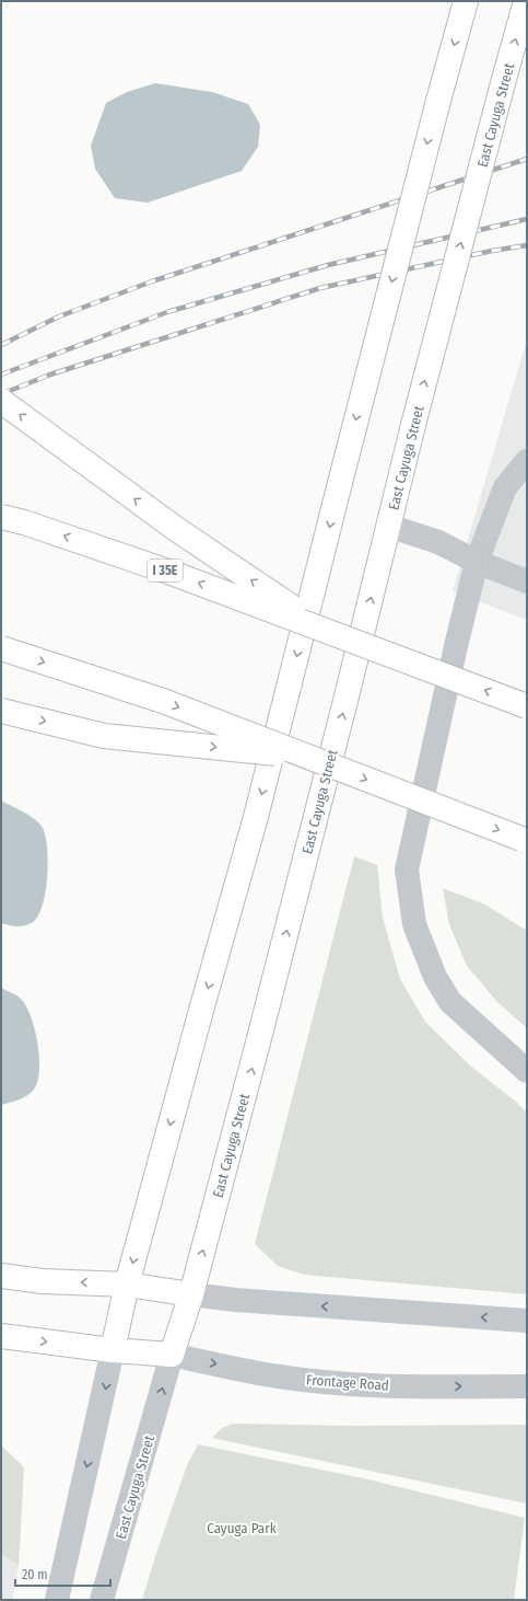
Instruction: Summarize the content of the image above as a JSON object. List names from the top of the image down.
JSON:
{
  "streets": {
    "main road": ["East Cayuga Street", "I 35E"],
    "street": ["Frontage Road"]
  },
  "crossings": [
    ["East Cayuga Street", "Frontage Road"]
  ],
  "parks": ["Cayuga Park"],
  "scale_bar": "20 m"
}
